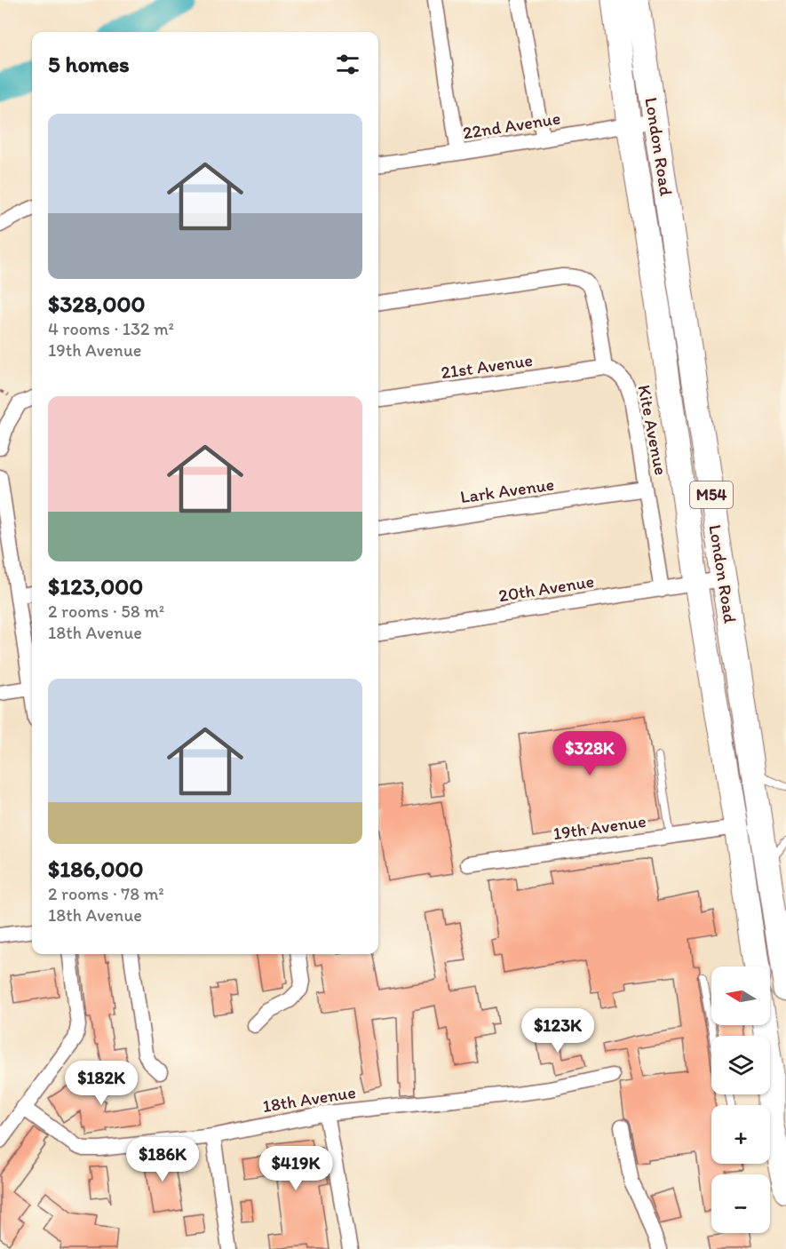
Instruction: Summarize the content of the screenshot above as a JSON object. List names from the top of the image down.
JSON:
{
  "streets": {
    "main road": ["London Road", "M54"],
    "street": [
      "22nd Avenue",
      "21st Avenue",
      "Kite Avenue",
      "Lark Avenue",
      "20th Avenue",
      "19th Avenue",
      "18th Avenue"
    ]
  },
  "crossings": [
    ["22nd Avenue", "London Road"],
    ["London Road", "20th Avenue"],
    ["London Road", "19th Avenue"],
    ["21st Avenue", "Kite Avenue"],
    ["Kite Avenue", "Lark Avenue"],
    ["Kite Avenue", "20th Avenue"]
  ],
  "north": "left",
  "page": {
    "heading": "5 homes",
    "list": [
      {
        "name": "$328,000",
        "note": "4 rooms · 132 m² · 19th Avenue"
      },
      {
        "name": "$123,000",
        "note": "2 rooms · 58 m² · 18th Avenue"
      },
      {
        "name": "$186,000",
        "note": "2 rooms · 78 m² · 18th Avenue"
      }
    ],
    "price": [
      "$328K",
      "$123K",
      "$182K",
      "$186K",
      "$419K"
    ],
    "map_buttons": ["+", "−"]
  }
}
